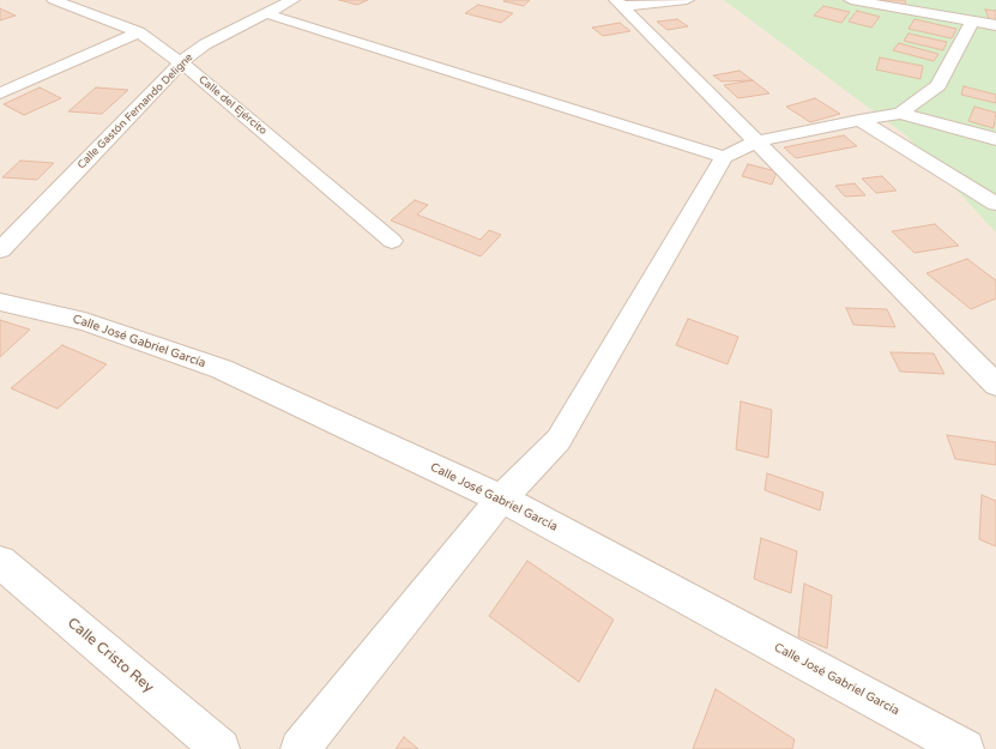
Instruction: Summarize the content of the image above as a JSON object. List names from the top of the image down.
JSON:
{
  "streets": {
    "street": [
      "Calle del Ejército",
      "Calle Gastón Fernando Deligne",
      "Calle José Gabriel García",
      "Calle Cristo Rey"
    ]
  },
  "crossings": [
    ["Calle del Ejército", "Calle Gastón Fernando Deligne"]
  ]
}
